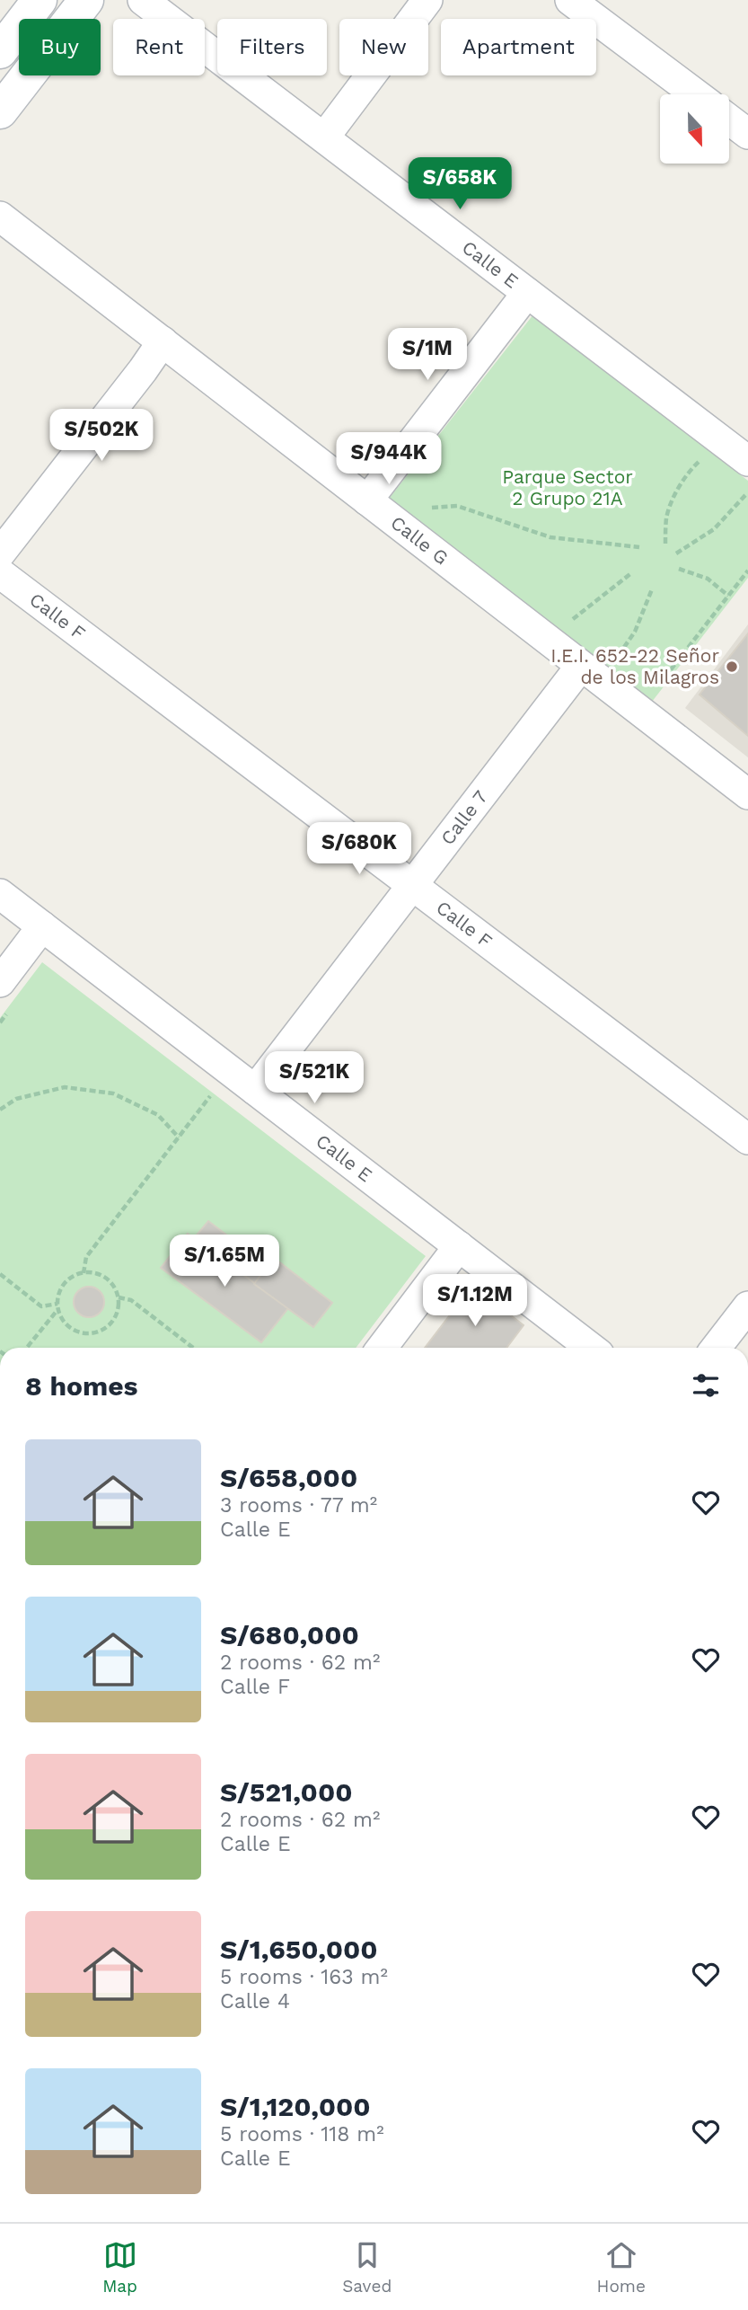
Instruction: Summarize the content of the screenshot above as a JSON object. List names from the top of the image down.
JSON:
{
  "streets": {
    "street": [
      "Calle E",
      "Calle G",
      "Calle F",
      "Calle 7"
    ]
  },
  "crossings": [
    ["Calle E", "Calle 7"],
    ["Calle G", "Calle 7"],
    ["Calle F", "Calle 7"]
  ],
  "parks": ["Parque Sector 2 Grupo 21A"],
  "places": ["I.E.I. 652-22 Señor de los Milagros"],
  "north": "bottom",
  "page": {
    "chip": [
      "Buy",
      "Rent",
      "Filters",
      "New",
      "Apartment"
    ],
    "price": [
      "S/658K",
      "S/1M",
      "S/502K",
      "S/944K",
      "S/680K",
      "S/521K",
      "S/1.65M",
      "S/1.12M"
    ],
    "heading": "8 homes",
    "list": [
      {
        "name": "S/658,000",
        "note": "3 rooms · 77 m² · Calle E"
      },
      {
        "name": "S/680,000",
        "note": "2 rooms · 62 m² · Calle F"
      },
      {
        "name": "S/521,000",
        "note": "2 rooms · 62 m² · Calle E"
      },
      {
        "name": "S/1,650,000",
        "note": "5 rooms · 163 m² · Calle 4"
      },
      {
        "name": "S/1,120,000",
        "note": "5 rooms · 118 m² · Calle E"
      }
    ],
    "tabs": ["Map", "Saved", "Home"]
  }
}
